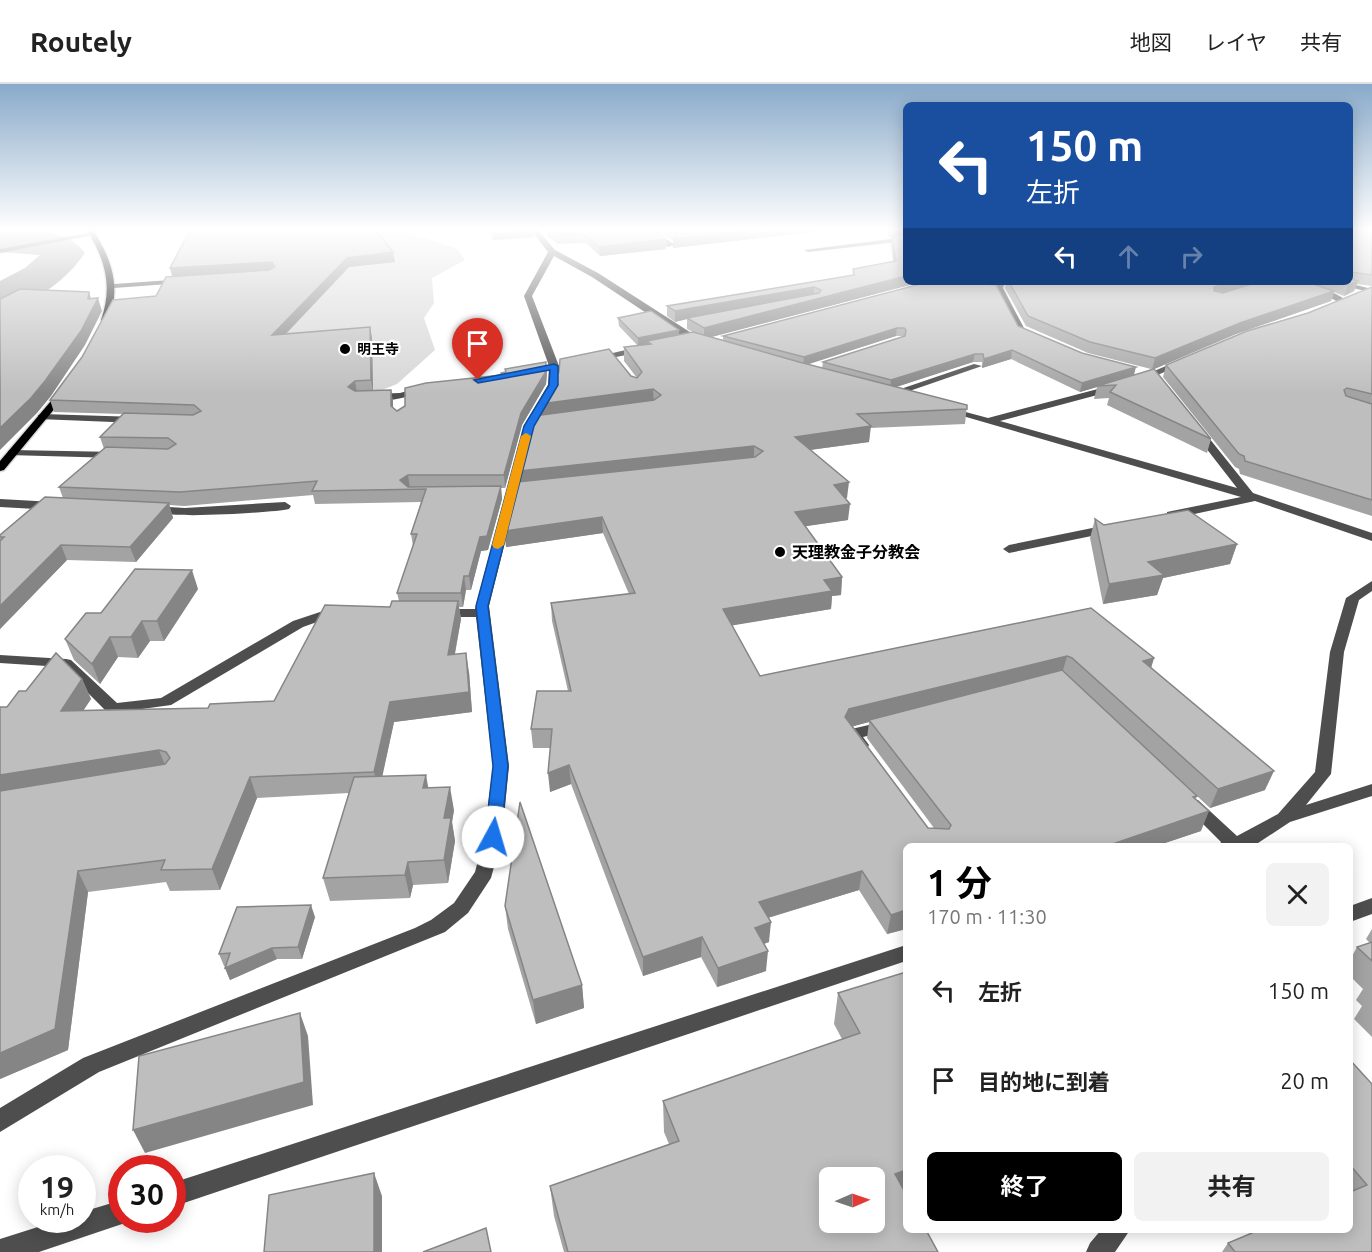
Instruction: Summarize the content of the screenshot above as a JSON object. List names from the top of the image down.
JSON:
{
  "places": ["明王寺", "天理教金子分教会"],
  "north": "right",
  "page": {
    "header": "Routely",
    "nav": ["地図", "レイヤ", "共有"],
    "turn": ["150 m", "左折"],
    "heading": ["1 分", "170 m · 11:30"],
    "list": [
      {
        "name": "左折",
        "value": "150 m"
      },
      {
        "name": "目的地に到着",
        "value": "20 m"
      }
    ],
    "buttons": ["終了", "共有"],
    "speed": "19 km/h",
    "limit": "30"
  }
}
